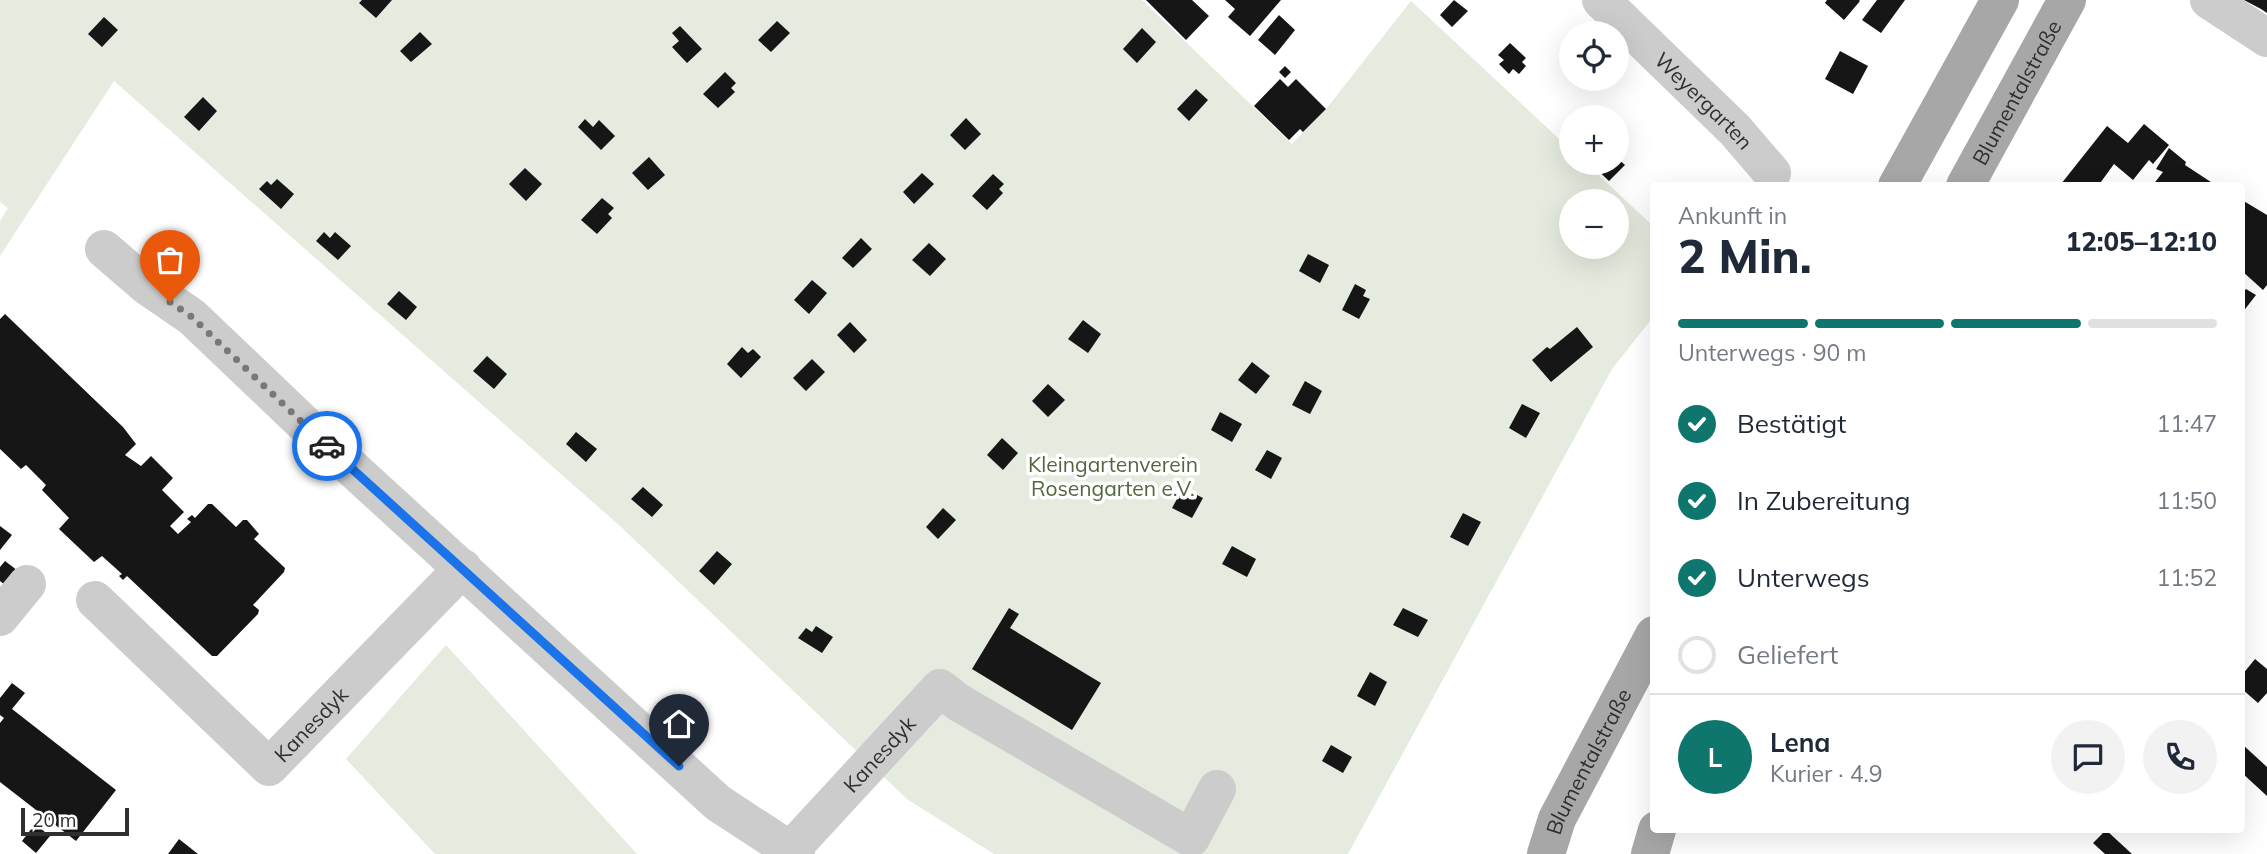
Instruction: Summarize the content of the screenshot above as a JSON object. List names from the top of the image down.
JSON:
{
  "streets": {
    "main road": ["Blumentalstraße"],
    "street": ["Weyergarten", "Kanesdyk"]
  },
  "parks": ["Kleingartenverein Rosengarten e.V."],
  "scale_bar": "20 m",
  "page": {
    "map_buttons": ["+", "−"],
    "heading": ["2 Min.", "Ankunft in", "12:05–12:10"],
    "panel": ["Lena", "Kurier · 4.9"],
    "bar": "Unterwegs · 90 m",
    "list": [
      ["Bestätigt", "11:47"],
      ["In Zubereitung", "11:50"],
      ["Unterwegs", "11:52"],
      "Geliefert"
    ],
    "round": "L",
    "scale": "20 m"
  }
}
